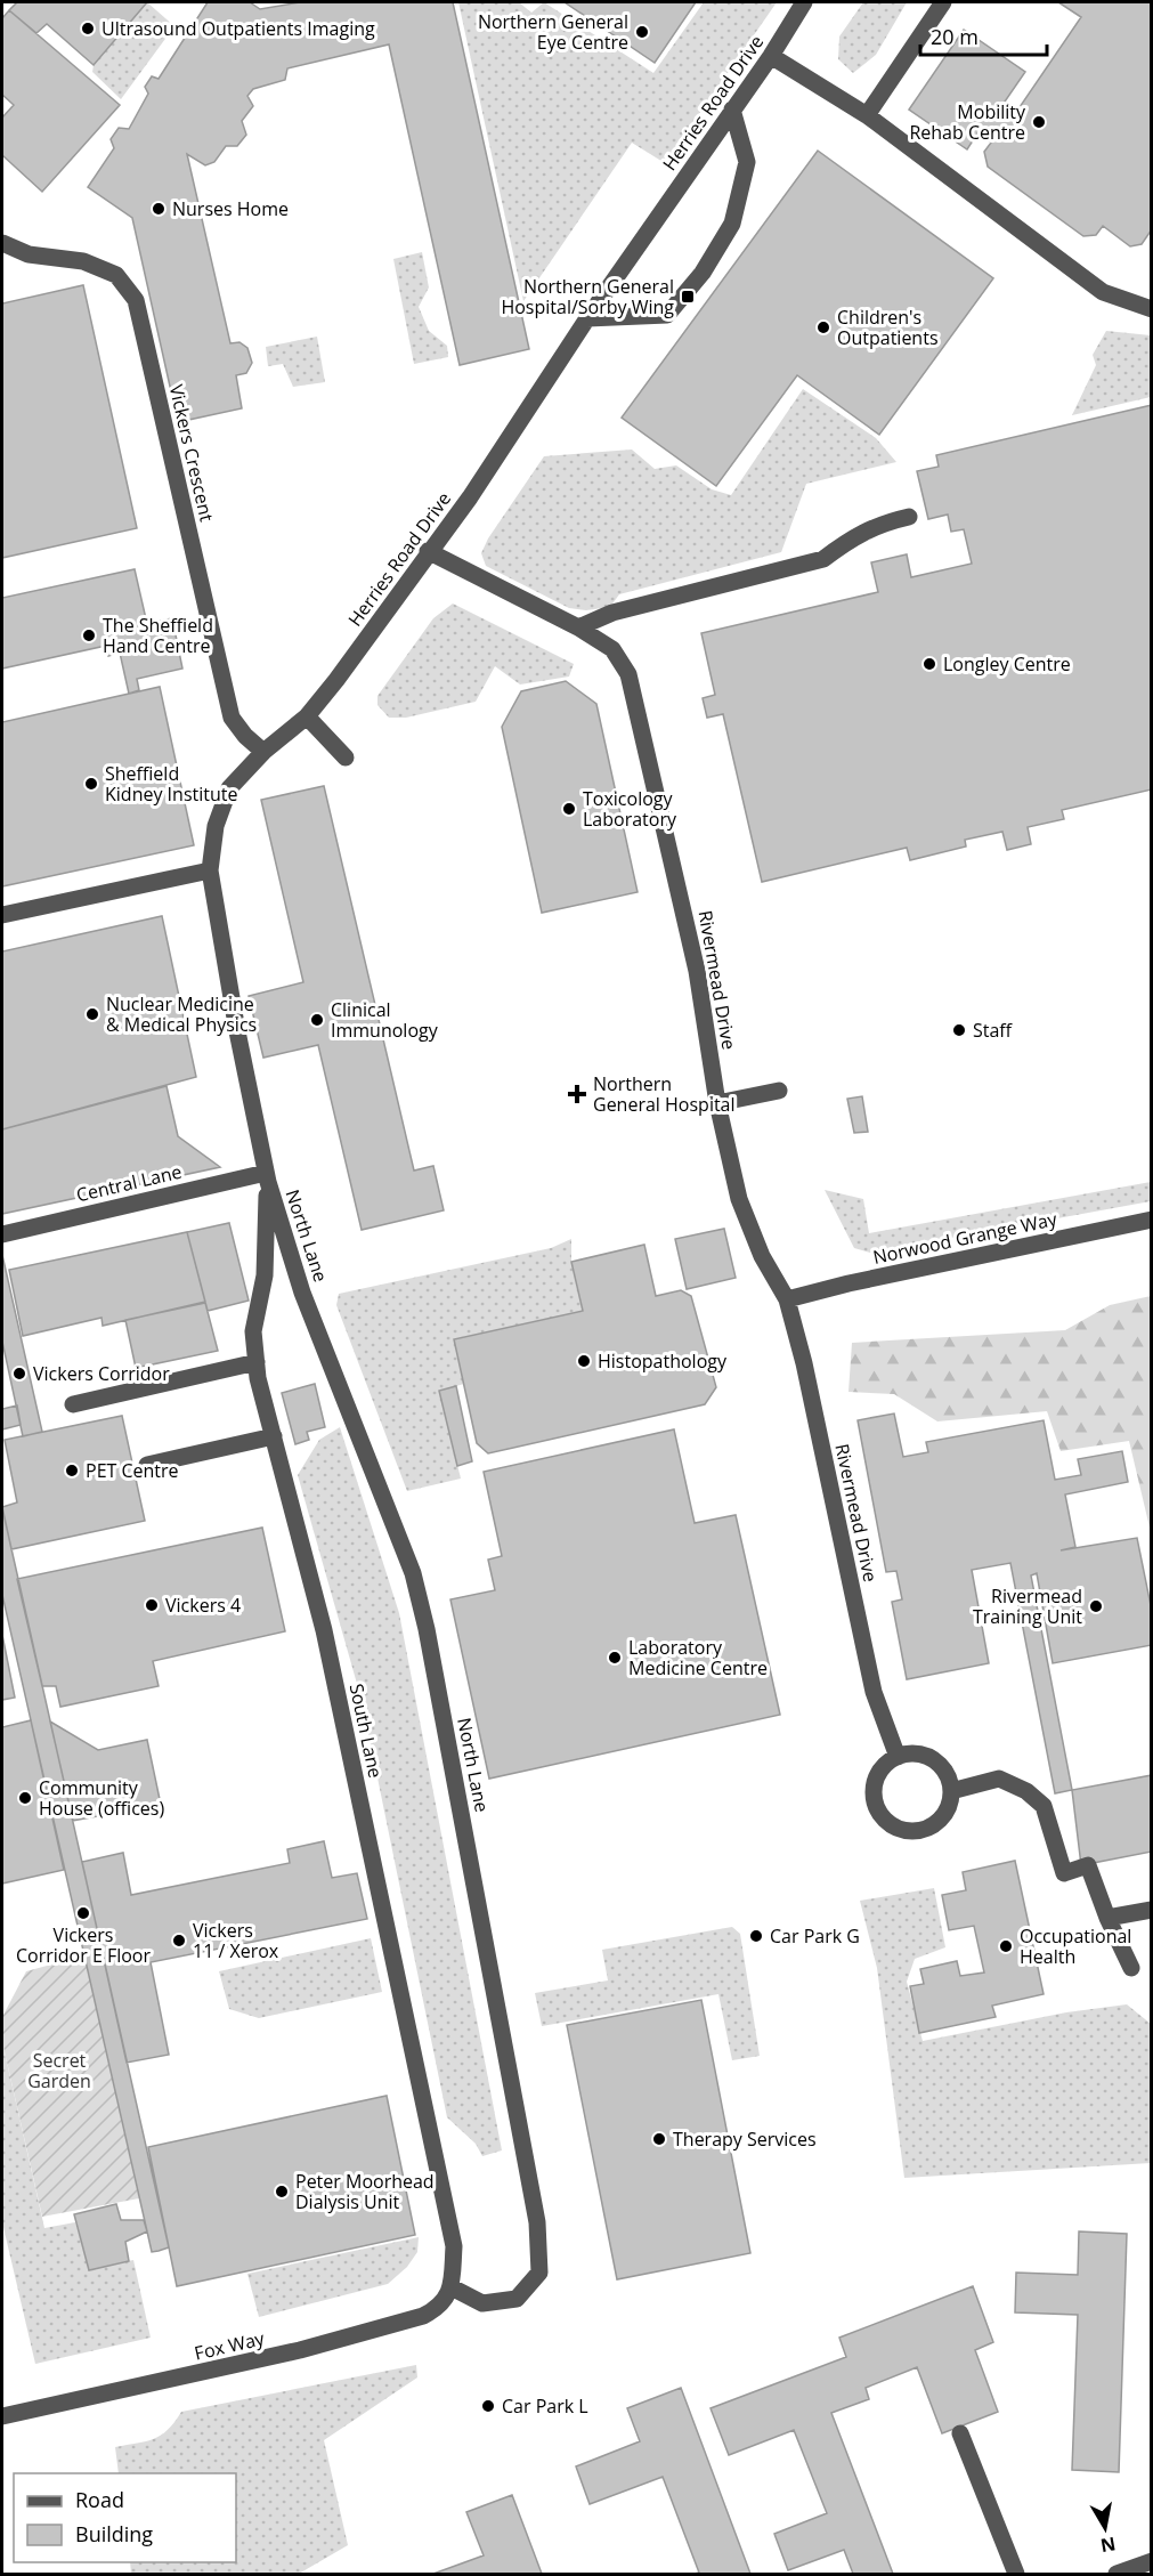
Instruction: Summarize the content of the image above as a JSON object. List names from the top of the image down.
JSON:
{
  "streets": {
    "street": [
      "Herries Road Drive",
      "Vickers Crescent",
      "Rivermead Drive",
      "Central Lane",
      "North Lane",
      "Norwood Grange Way",
      "South Lane",
      "Fox Way"
    ]
  },
  "crossings": [
    ["Herries Road Drive", "Vickers Crescent"],
    ["Herries Road Drive", "Rivermead Drive"],
    ["Herries Road Drive", "Central Lane"],
    ["Herries Road Drive", "North Lane"],
    ["Herries Road Drive", "South Lane"],
    ["Rivermead Drive", "Norwood Grange Way"],
    ["Central Lane", "North Lane"],
    ["Central Lane", "South Lane"],
    ["North Lane", "South Lane"],
    ["North Lane", "Fox Way"],
    ["South Lane", "Fox Way"]
  ],
  "parks": ["Secret Garden"],
  "places": {
    "other": [
      "Ultrasound Outpatients Imaging",
      "Northern General Eye Centre",
      "Mobility Rehab Centre",
      "Nurses Home",
      "Children's Outpatients",
      "The Sheffield Hand Centre",
      "Longley Centre",
      "Sheffield Kidney Institute",
      "Toxicology Laboratory",
      "Nuclear Medicine & Medical Physics",
      "Clinical Immunology",
      "Staff",
      "Histopathology",
      "Vickers Corridor",
      "PET Centre",
      "Vickers 4",
      "Rivermead Training Unit",
      "Laboratory Medicine Centre",
      "Community House (offices)",
      "Vickers Corridor E Floor",
      "Car Park G",
      "Vickers 11 / Xerox",
      "Occupational Health",
      "Therapy Services",
      "Peter Moorhead Dialysis Unit",
      "Car Park L"
    ],
    "transit": ["Northern General Hospital/Sorby Wing"],
    "health": ["Northern General Hospital"]
  },
  "legend": ["Road", "Building"],
  "scale_bar": "20 m",
  "north": "bottom"
}
